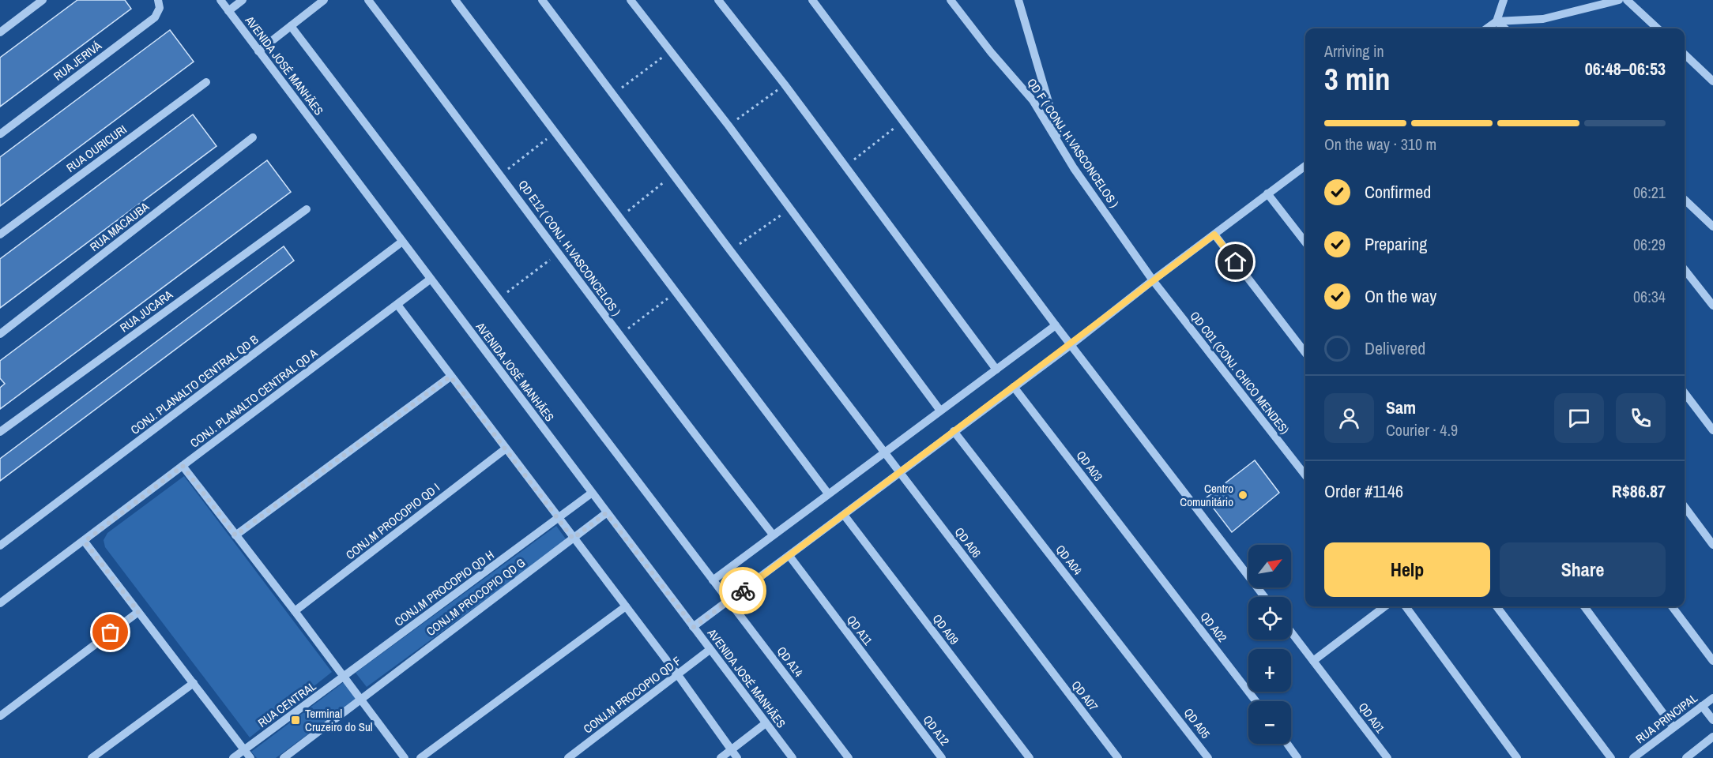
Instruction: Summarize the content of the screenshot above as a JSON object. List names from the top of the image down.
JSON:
{
  "streets": {
    "street": [
      "RUA JERIVÁ",
      "AVENIDA JOSÉ MANHÃES",
      "QD F ( CONJ. H.VASCONCELOS )",
      "RUA OURICURI",
      "RUA MACAUBA",
      "QD E12 ( CONJ. H.VASCONCELOS )",
      "RUA JUCARA",
      "QD C01 (CONJ. CHICO MENDES)",
      "CONJ. PLANALTO CENTRAL QD B",
      "CONJ. PLANALTO CENTRAL QD A",
      "QD A03",
      "CONJ.M PROCOPIO QD I",
      "QD A06",
      "QD A04",
      "CONJ.M PROCOPIO QD H",
      "CONJ.M PROCOPIO QD G",
      "QD A02",
      "QD A09",
      "QD A11",
      "QD A14",
      "CONJ.M PROCOPIO QD F",
      "QD A07",
      "RUA CENTRAL",
      "QD A01",
      "RUA PRINCIPAL",
      "QD A05",
      "QD A12"
    ]
  },
  "crossings": [
    ["AVENIDA JOSÉ MANHÃES", "CONJ. PLANALTO CENTRAL QD B"],
    ["AVENIDA JOSÉ MANHÃES", "CONJ. PLANALTO CENTRAL QD A"],
    ["AVENIDA JOSÉ MANHÃES", "CONJ.M PROCOPIO QD H"],
    ["AVENIDA JOSÉ MANHÃES", "CONJ.M PROCOPIO QD G"],
    ["AVENIDA JOSÉ MANHÃES", "CONJ.M PROCOPIO QD F"],
    ["QD F ( CONJ. H.VASCONCELOS )", "QD C01 (CONJ. CHICO MENDES)"],
    ["QD A03", "QD A02"],
    ["QD A06", "QD A07"],
    ["QD A04", "QD A05"],
    ["CONJ.M PROCOPIO QD H", "RUA CENTRAL"],
    ["QD A11", "QD A12"]
  ],
  "places": {
    "other": ["Centro Comunitário"],
    "transit": ["Terminal Cruzeiro do Sul"]
  },
  "north": "top right",
  "page": {
    "heading": ["3 min", "Arriving in", "06:48–06:53"],
    "panel": [
      "Sam",
      "Courier · 4.9",
      "Order #1146",
      "R$86.87"
    ],
    "bar": "On the way · 310 m",
    "list": [
      ["Confirmed", "06:21"],
      ["Preparing", "06:29"],
      ["On the way", "06:34"],
      "Delivered"
    ],
    "buttons": ["Help", "Share"],
    "map_buttons": ["+", "−"]
  }
}
